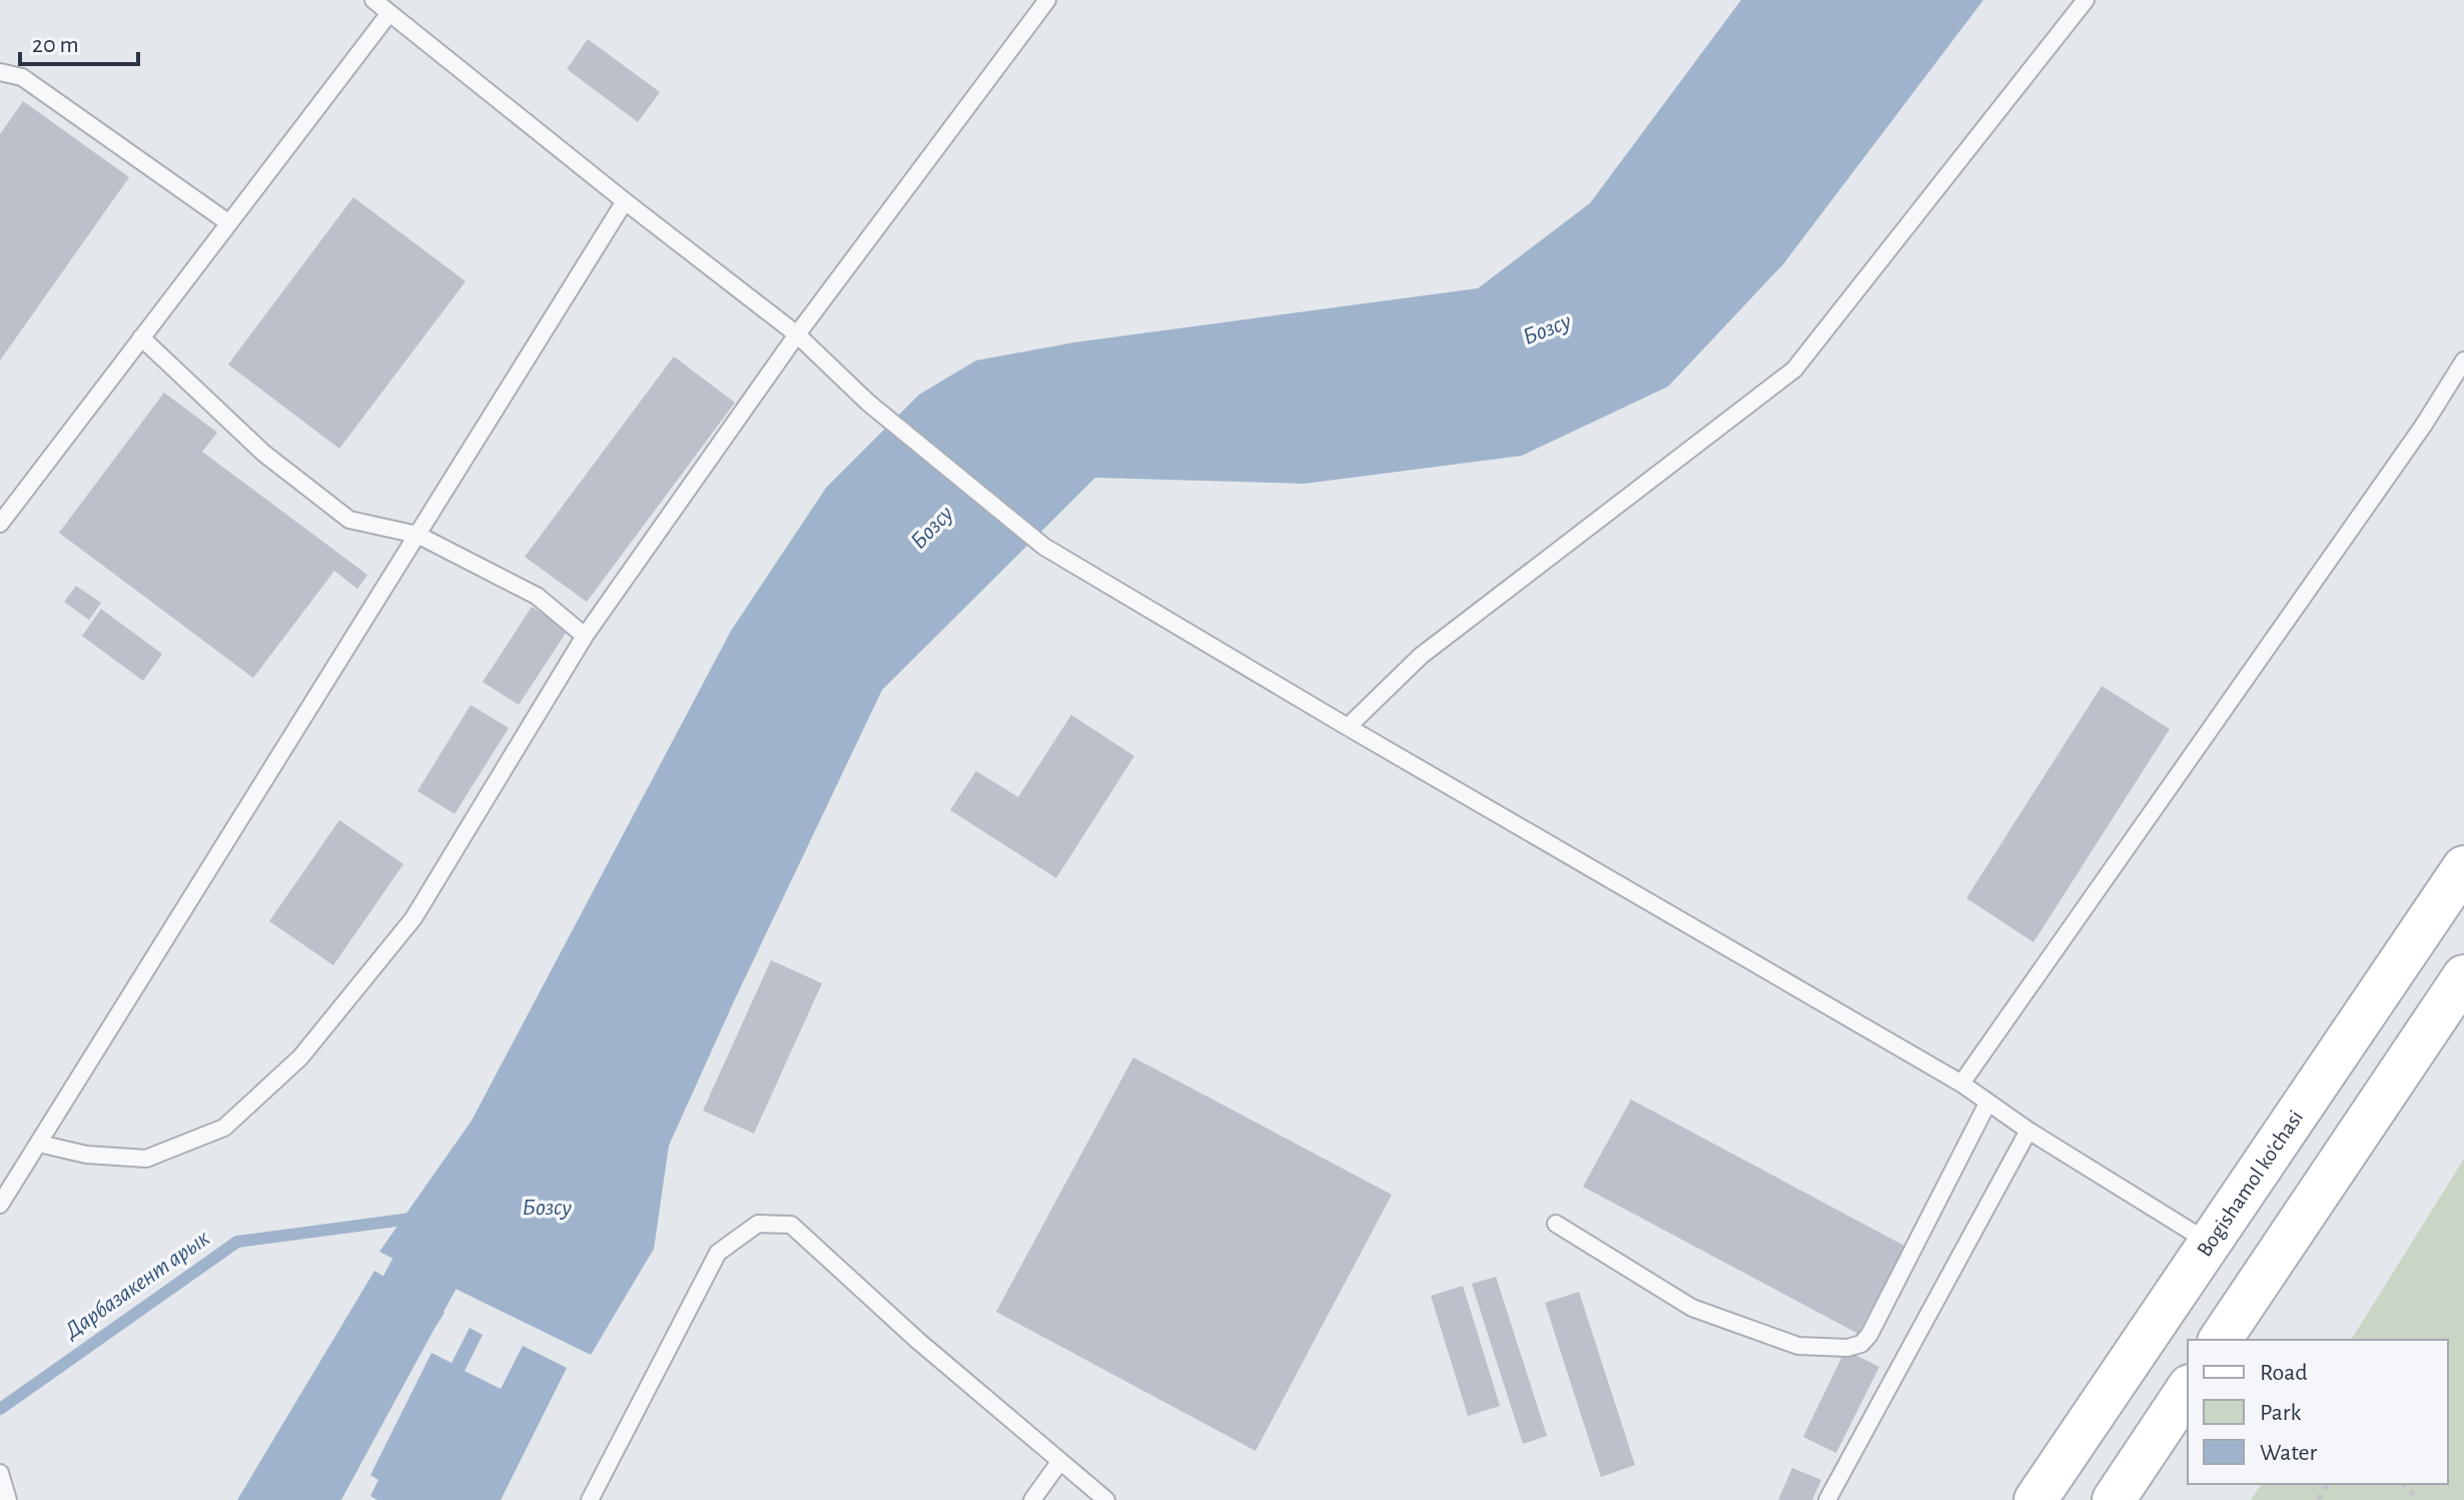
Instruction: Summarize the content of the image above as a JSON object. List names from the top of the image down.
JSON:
{
  "streets": {
    "main road": ["Bogishamol ko'chasi"]
  },
  "water": ["Бозсу", "Дарбазакент арык"],
  "legend": ["Road", "Park", "Water"],
  "scale_bar": "20 m"
}
